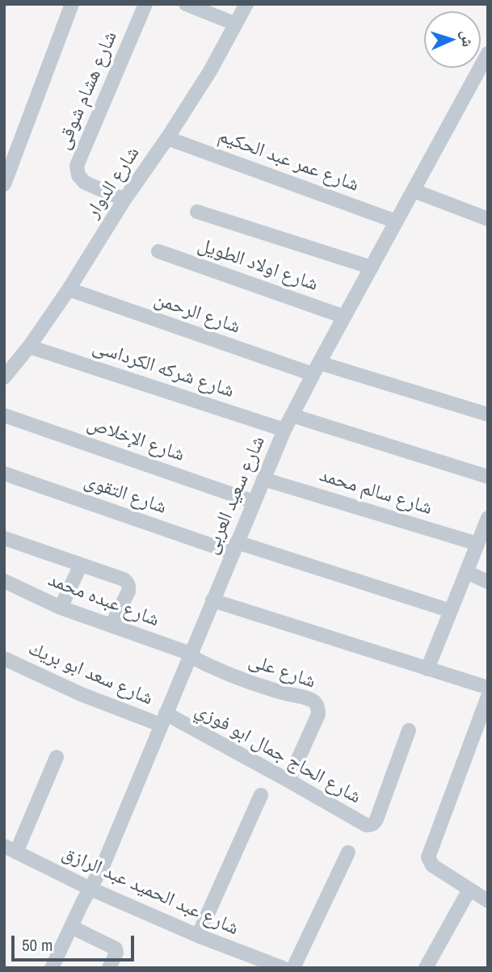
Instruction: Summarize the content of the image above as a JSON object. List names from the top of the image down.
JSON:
{
  "streets": {
    "street": [
      "شارع هشام شوقى",
      "شارع عمر عبد الحكيم",
      "شارع الدوار",
      "شارع اولاد الطويل",
      "شارع الرحمن",
      "شارع شركه الكرداسى",
      "شارع الإخلاص",
      "شارع سالم محمد",
      "شارع التقوى",
      "شارع سعيد العربى",
      "شارع عبده محمد",
      "شارع على",
      "شارع سعد ابو بريك",
      "شارع الحاج جمال ابو فوزي",
      "شارع عبد الحميد عبد الرازق"
    ]
  },
  "crossings": [
    ["شارع هشام شوقى", "شارع الدوار"],
    ["شارع عمر عبد الحكيم", "شارع الدوار"],
    ["شارع عمر عبد الحكيم", "شارع سعيد العربى"],
    ["شارع الدوار", "شارع الرحمن"],
    ["شارع الدوار", "شارع شركه الكرداسى"],
    ["شارع اولاد الطويل", "شارع سعيد العربى"],
    ["شارع الرحمن", "شارع سعيد العربى"],
    ["شارع شركه الكرداسى", "شارع سعيد العربى"],
    ["شارع الإخلاص", "شارع سعيد العربى"],
    ["شارع سالم محمد", "شارع سعيد العربى"],
    ["شارع التقوى", "شارع سعيد العربى"],
    ["شارع سعيد العربى", "شارع عبده محمد"],
    ["شارع سعيد العربى", "شارع على"],
    ["شارع سعيد العربى", "شارع سعد ابو بريك"],
    ["شارع سعيد العربى", "شارع الحاج جمال ابو فوزي"],
    ["شارع سعيد العربى", "شارع عبد الحميد عبد الرازق"],
    ["شارع عبده محمد", "شارع على"],
    ["شارع على", "شارع الحاج جمال ابو فوزي"],
    ["شارع سعد ابو بريك", "شارع الحاج جمال ابو فوزي"]
  ],
  "scale_bar": "50 m",
  "north": "right"
}
